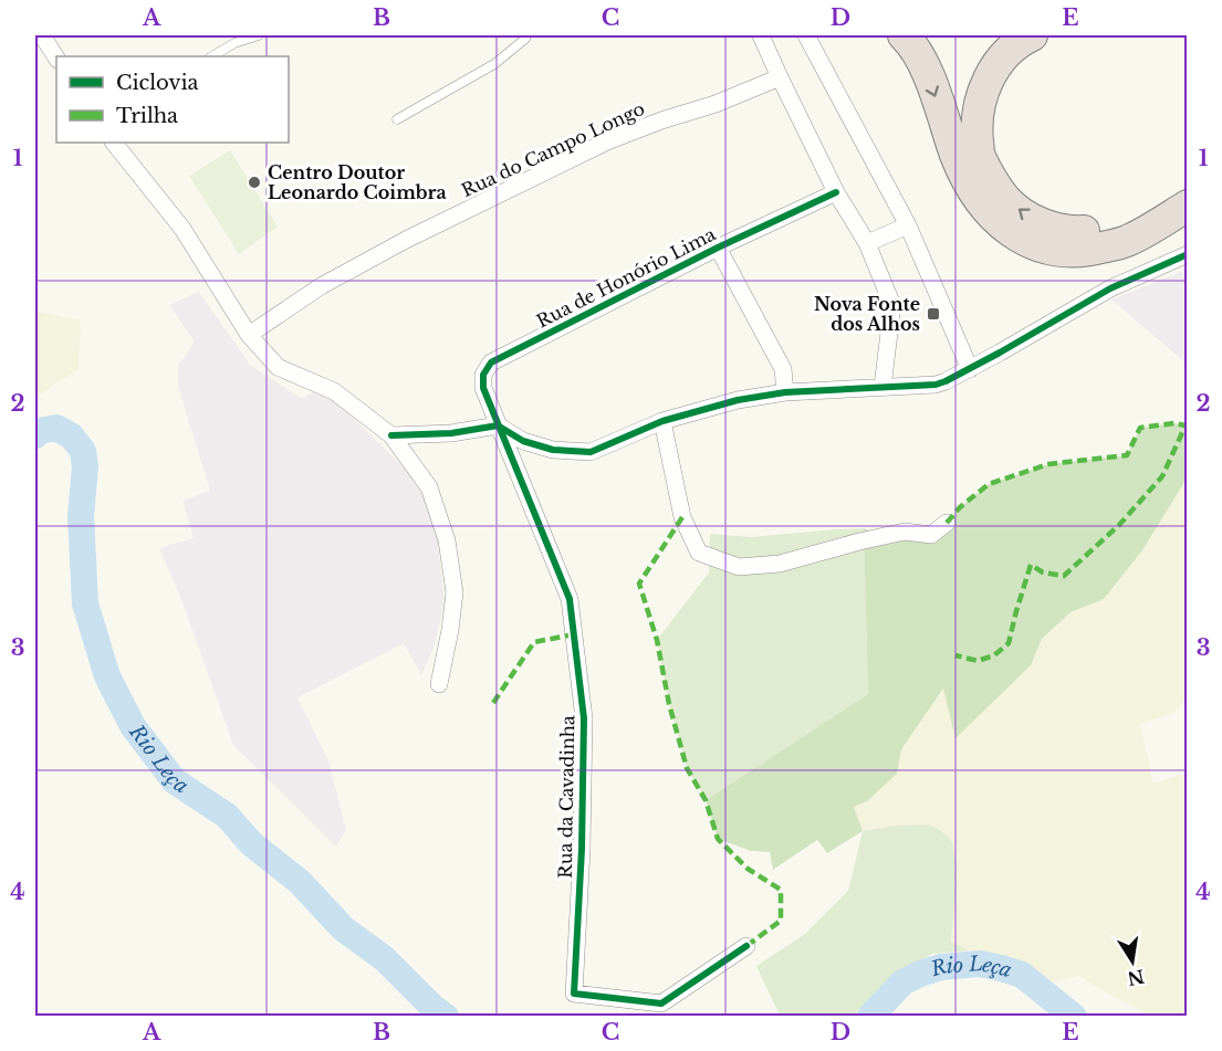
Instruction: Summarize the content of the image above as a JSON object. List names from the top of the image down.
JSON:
{
  "streets": {
    "street": ["Rua do Campo Longo", "Rua de Honório Lima", "Rua da Cavadinha"]
  },
  "crossings": [
    ["Rua de Honório Lima", "Rua da Cavadinha"]
  ],
  "water": ["Rio Leça"],
  "places": {
    "other": ["Centro Doutor Leonardo Coimbra"],
    "transit": ["Nova Fonte dos Alhos"]
  },
  "legend": ["Ciclovia", "Trilha"],
  "north": "bottom",
  "grid": {
    "columns": [
      "A",
      "B",
      "C",
      "D",
      "E"
    ],
    "rows": [
      "1",
      "2",
      "3",
      "4"
    ]
  }
}
